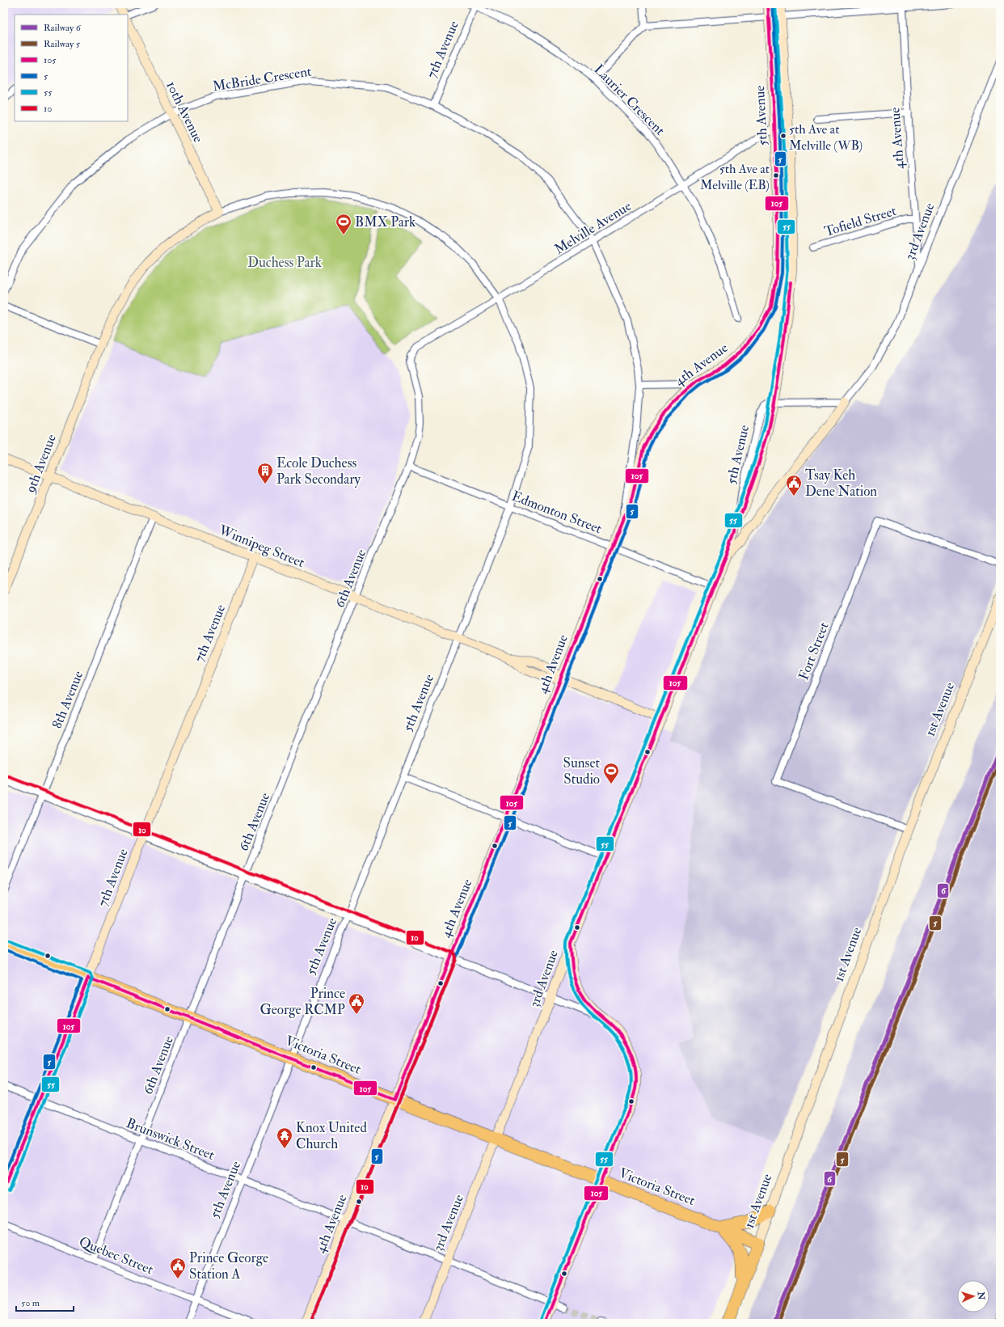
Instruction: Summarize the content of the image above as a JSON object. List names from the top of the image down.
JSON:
{
  "streets": {
    "highway": ["1st Avenue", "Victoria Street"],
    "main road": [
      "7th Avenue",
      "10th Avenue",
      "5th Avenue",
      "4th Avenue",
      "3rd Avenue",
      "9th Avenue",
      "Winnipeg Street"
    ],
    "street": [
      "McBride Crescent",
      "Laurier Crescent",
      "Tofield Street",
      "Melville Avenue",
      "Edmonton Street",
      "6th Avenue",
      "Fort Street",
      "8th Avenue",
      "Brunswick Street",
      "Quebec Street"
    ]
  },
  "crossings": [
    ["7th Avenue", "McBride Crescent"],
    ["7th Avenue", "Laurier Crescent"],
    ["7th Avenue", "Winnipeg Street"],
    ["7th Avenue", "Victoria Street"],
    ["7th Avenue", "Brunswick Street"],
    ["McBride Crescent", "10th Avenue"],
    ["McBride Crescent", "4th Avenue"],
    ["McBride Crescent", "Melville Avenue"],
    ["Laurier Crescent", "Melville Avenue"],
    ["10th Avenue", "5th Avenue"],
    ["10th Avenue", "9th Avenue"],
    ["5th Avenue", "4th Avenue"],
    ["5th Avenue", "Melville Avenue"],
    ["5th Avenue", "3rd Avenue"],
    ["5th Avenue", "9th Avenue"],
    ["5th Avenue", "Edmonton Street"],
    ["5th Avenue", "Winnipeg Street"],
    ["5th Avenue", "Victoria Street"],
    ["5th Avenue", "Brunswick Street"],
    ["5th Avenue", "Quebec Street"],
    ["4th Avenue", "Tofield Street"],
    ["4th Avenue", "3rd Avenue"],
    ["4th Avenue", "Edmonton Street"],
    ["4th Avenue", "Winnipeg Street"],
    ["4th Avenue", "Victoria Street"],
    ["4th Avenue", "Brunswick Street"],
    ["Melville Avenue", "6th Avenue"],
    ["3rd Avenue", "Edmonton Street"],
    ["3rd Avenue", "Winnipeg Street"],
    ["3rd Avenue", "Victoria Street"],
    ["3rd Avenue", "Brunswick Street"],
    ["9th Avenue", "Winnipeg Street"],
    ["Edmonton Street", "6th Avenue"],
    ["Winnipeg Street", "6th Avenue"],
    ["Winnipeg Street", "8th Avenue"],
    ["6th Avenue", "Victoria Street"],
    ["6th Avenue", "Brunswick Street"],
    ["6th Avenue", "Quebec Street"],
    ["Fort Street", "1st Avenue"],
    ["1st Avenue", "Victoria Street"]
  ],
  "parks": ["Duchess Park"],
  "places": {
    "other": ["5th Ave at Melville (WB)", "5th Ave at Melville (EB)"],
    "sports": ["BMX Park", "Sunset Studio"],
    "building": ["Ecole Duchess Park Secondary"],
    "public building": ["Tsay Keh Dene Nation", "Prince George RCMP", "Prince George Station A"],
    "temple": ["Knox United Church"]
  },
  "lines": [
    "transit line 105",
    "transit line 5",
    "transit line 55",
    "rail line 6",
    "rail line 5",
    "transit line 10"
  ],
  "legend": [
    "Railway 6",
    "Railway 5",
    "105",
    "5",
    "55",
    "10"
  ],
  "scale_bar": "50 m",
  "north": "right"
}
